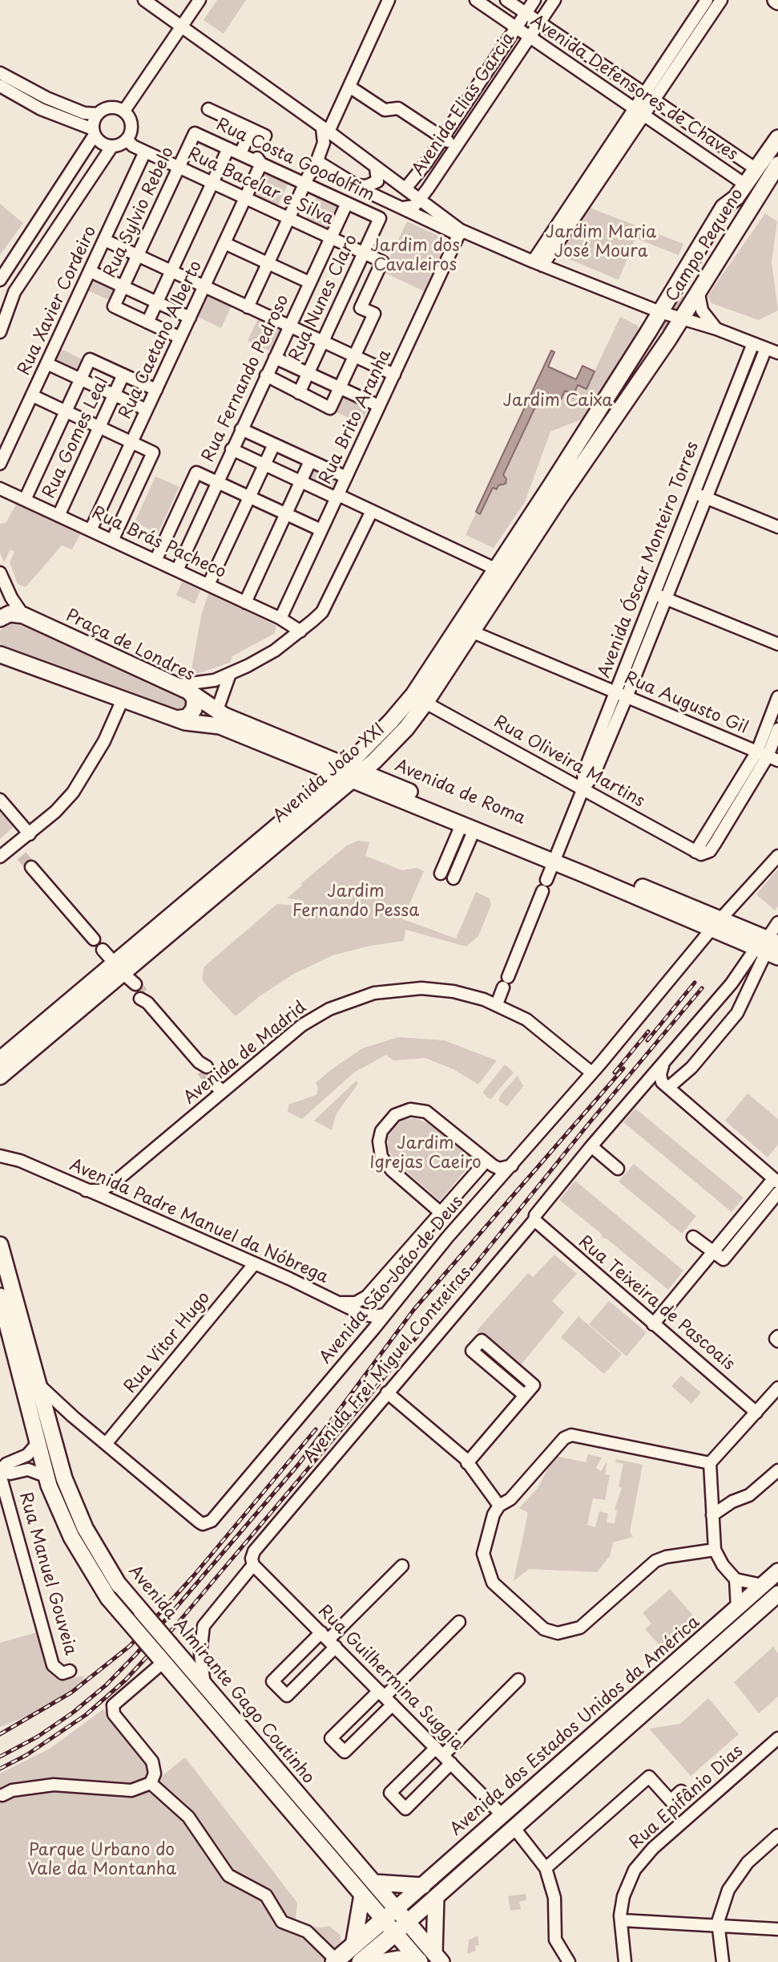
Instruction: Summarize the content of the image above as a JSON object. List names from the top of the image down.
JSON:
{
  "streets": {
    "main road": [
      "Campo Pequeno",
      "Praça de Londres",
      "Avenida João XXI",
      "Avenida de Roma",
      "Avenida Almirante Gago Coutinho",
      "Avenida dos Estados Unidos da América"
    ],
    "street": [
      "Avenida Defensores de Chaves",
      "Avenida Elias Garcia",
      "Rua Costa Goodolfim",
      "Rua Bacelar e Silva",
      "Rua Sylvio Rebelo",
      "Rua Nunes Claro",
      "Rua Xavier Cordeiro",
      "Rua Caetano Alberto",
      "Rua Fernando Pedroso",
      "Rua Brito Aranha",
      "Rua Gomes Leal",
      "Rua Brás Pacheco",
      "Avenida Óscar Monteiro Torres",
      "Rua Augusto Gil",
      "Rua Oliveira Martins",
      "Avenida de Madrid",
      "Avenida Padre Manuel da Nóbrega",
      "Avenida São João de Deus",
      "Rua Teixeira de Pascoais",
      "Rua Vitor Hugo",
      "Avenida Frei Miguel Contreiras",
      "Rua Manuel Gouveia",
      "Rua Guilhermina Suggia",
      "Rua Epifânio Dias"
    ]
  },
  "crossings": [
    ["Avenida Defensores de Chaves", "Avenida Elias Garcia"],
    ["Avenida Defensores de Chaves", "Campo Pequeno"],
    ["Rua Costa Goodolfim", "Rua Sylvio Rebelo"],
    ["Rua Costa Goodolfim", "Rua Nunes Claro"],
    ["Rua Costa Goodolfim", "Rua Caetano Alberto"],
    ["Rua Costa Goodolfim", "Rua Fernando Pedroso"],
    ["Rua Bacelar e Silva", "Rua Sylvio Rebelo"],
    ["Rua Bacelar e Silva", "Rua Nunes Claro"],
    ["Rua Bacelar e Silva", "Rua Xavier Cordeiro"],
    ["Rua Bacelar e Silva", "Rua Caetano Alberto"],
    ["Rua Bacelar e Silva", "Rua Fernando Pedroso"],
    ["Campo Pequeno", "Avenida Óscar Monteiro Torres"],
    ["Campo Pequeno", "Avenida João XXI"],
    ["Rua Caetano Alberto", "Rua Brás Pacheco"],
    ["Rua Fernando Pedroso", "Rua Brás Pacheco"],
    ["Rua Brito Aranha", "Rua Brás Pacheco"],
    ["Rua Gomes Leal", "Rua Brás Pacheco"],
    ["Avenida Óscar Monteiro Torres", "Rua Augusto Gil"],
    ["Avenida Óscar Monteiro Torres", "Rua Oliveira Martins"],
    ["Avenida Óscar Monteiro Torres", "Avenida de Roma"],
    ["Avenida Óscar Monteiro Torres", "Avenida de Madrid"],
    ["Praça de Londres", "Avenida de Roma"],
    ["Rua Augusto Gil", "Rua Oliveira Martins"],
    ["Rua Augusto Gil", "Avenida João XXI"],
    ["Rua Oliveira Martins", "Avenida João XXI"],
    ["Avenida João XXI", "Avenida de Roma"],
    ["Avenida de Roma", "Avenida São João de Deus"],
    ["Avenida de Roma", "Avenida Frei Miguel Contreiras"],
    ["Avenida de Madrid", "Avenida Padre Manuel da Nóbrega"],
    ["Avenida de Madrid", "Avenida São João de Deus"],
    ["Avenida Padre Manuel da Nóbrega", "Avenida São João de Deus"],
    ["Avenida Padre Manuel da Nóbrega", "Rua Vitor Hugo"],
    ["Avenida São João de Deus", "Rua Vitor Hugo"],
    ["Rua Teixeira de Pascoais", "Avenida Frei Miguel Contreiras"],
    ["Avenida Frei Miguel Contreiras", "Avenida Almirante Gago Coutinho"],
    ["Avenida Frei Miguel Contreiras", "Rua Guilhermina Suggia"],
    ["Avenida Almirante Gago Coutinho", "Avenida dos Estados Unidos da América"],
    ["Rua Guilhermina Suggia", "Avenida dos Estados Unidos da América"]
  ],
  "parks": [
    "Jardim Maria José Moura",
    "Jardim dos Cavaleiros",
    "Jardim Caixa",
    "Jardim Fernando Pessa",
    "Jardim Igrejas Caeiro",
    "Parque Urbano do Vale da Montanha"
  ]
}
